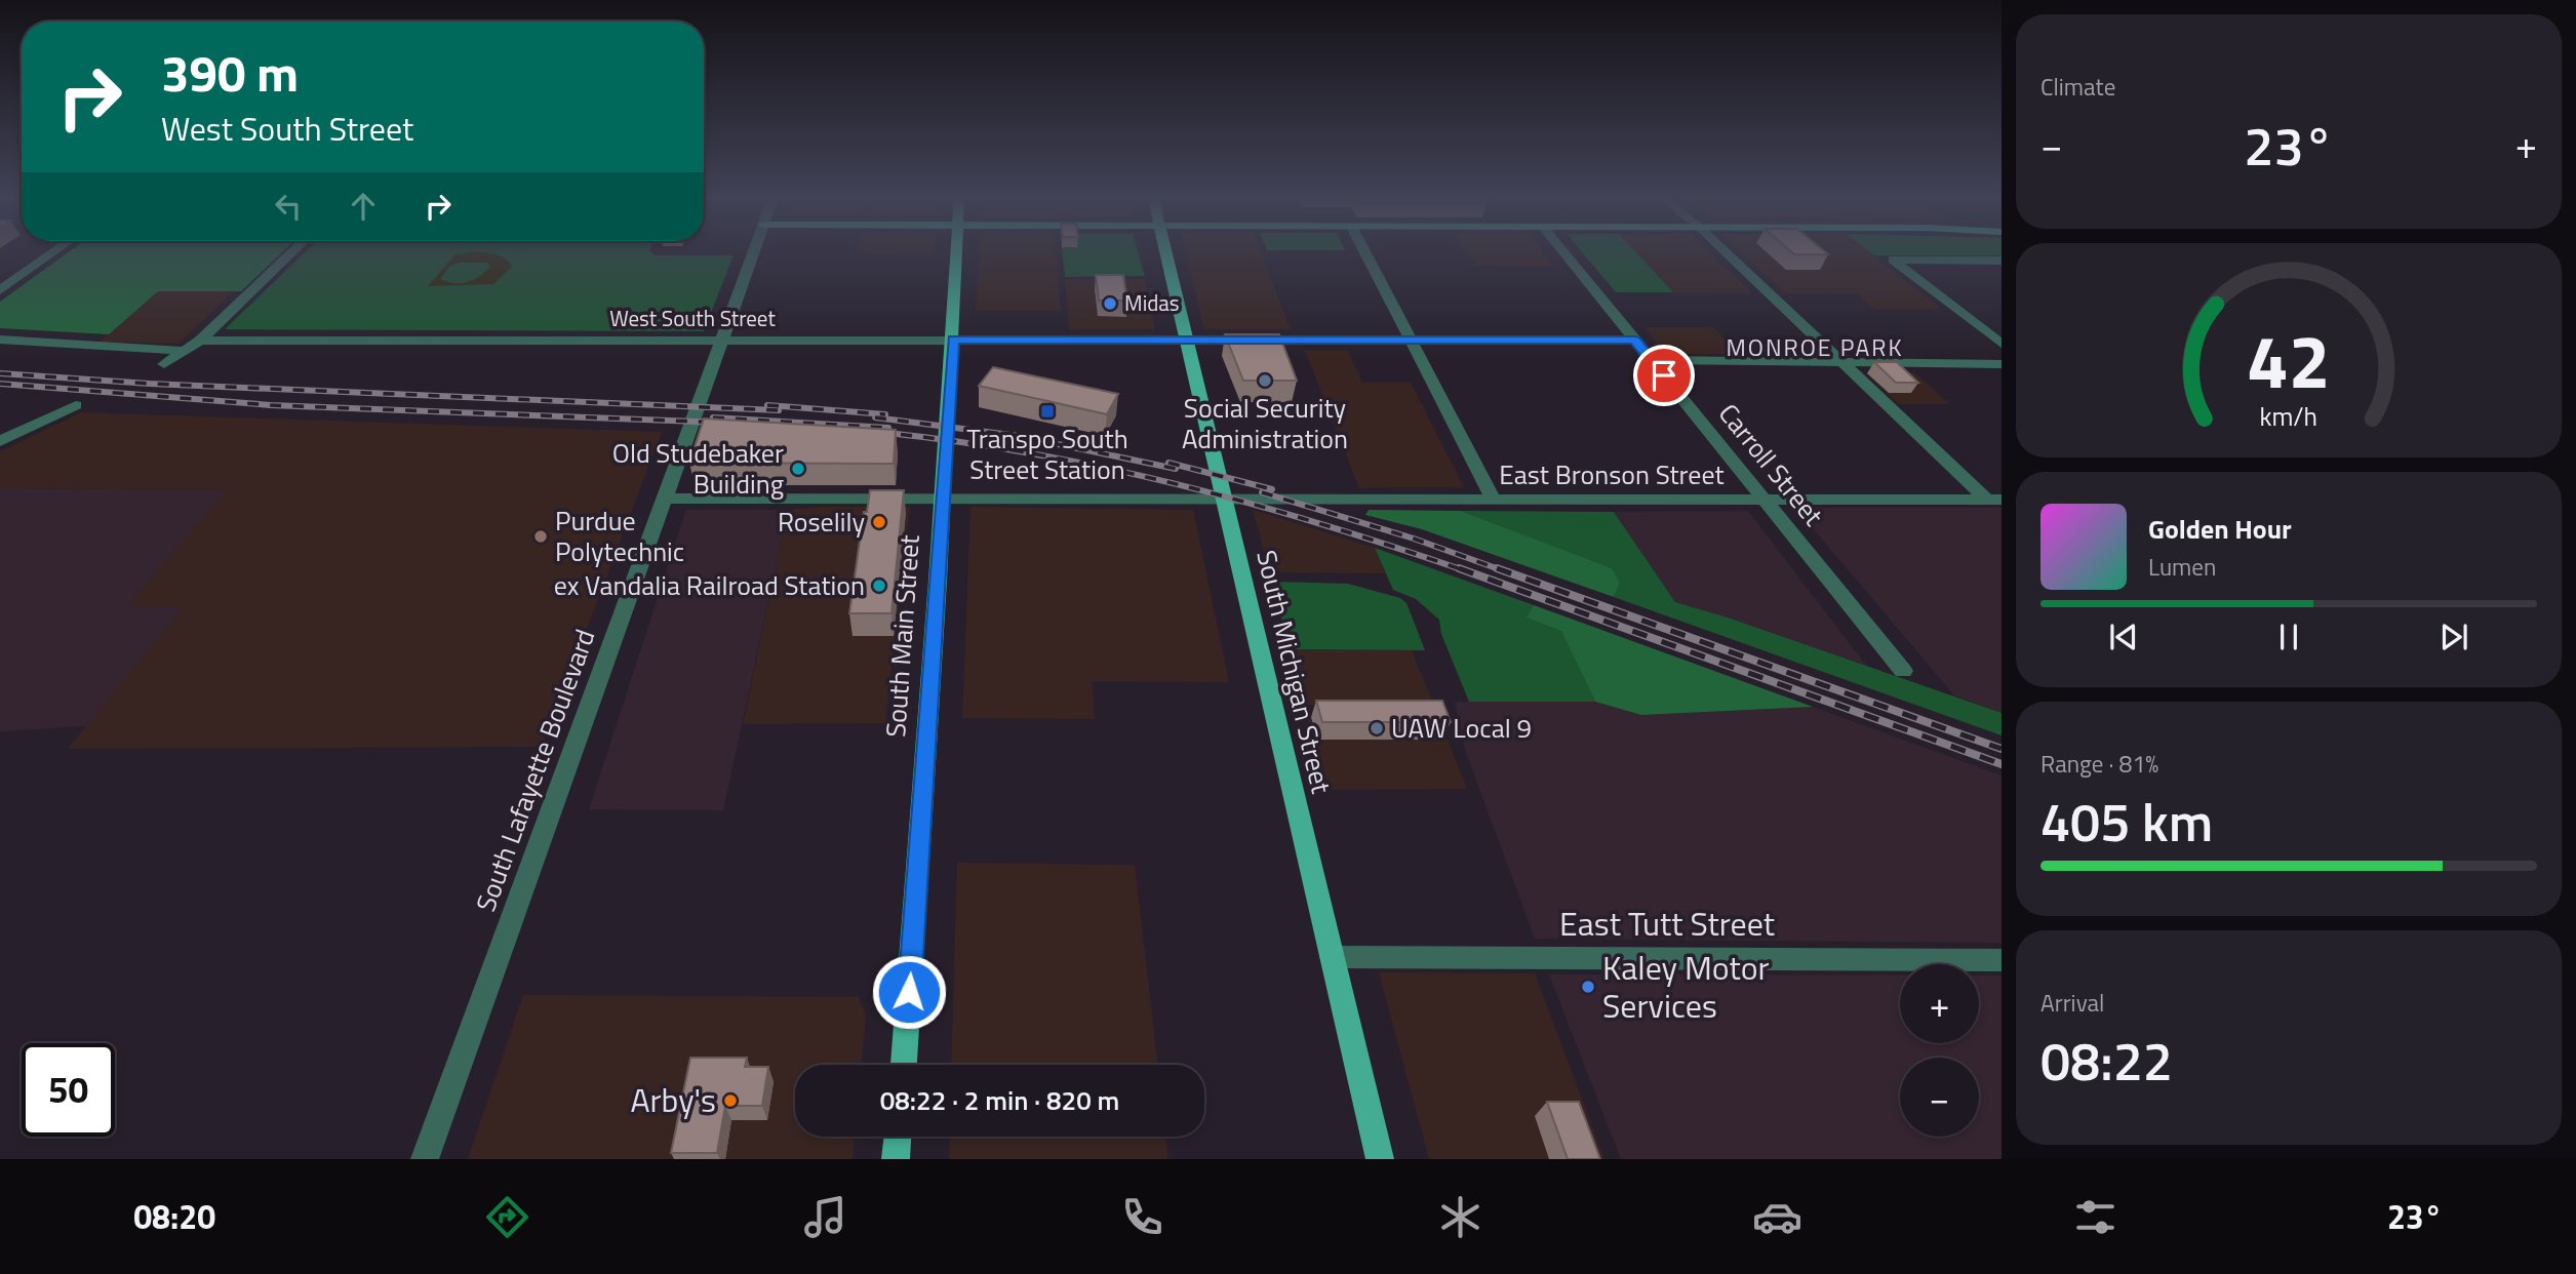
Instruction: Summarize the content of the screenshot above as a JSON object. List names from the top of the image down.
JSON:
{
  "streets": {
    "main road": ["South Main Street", "South Michigan Street"],
    "street": [
      "West South Street",
      "Carroll Street",
      "East Bronson Street",
      "South Lafayette Boulevard",
      "East Tutt Street"
    ]
  },
  "crossings": [
    ["West South Street", "Carroll Street"],
    ["West South Street", "South Main Street"],
    ["West South Street", "South Michigan Street"],
    ["West South Street", "South Lafayette Boulevard"],
    ["Carroll Street", "East Bronson Street"],
    ["East Bronson Street", "South Main Street"],
    ["East Bronson Street", "South Michigan Street"],
    ["East Bronson Street", "South Lafayette Boulevard"],
    ["South Michigan Street", "East Tutt Street"]
  ],
  "districts": ["MONROE PARK"],
  "places": {
    "other": [
      "Midas",
      "Social Security Administration",
      "Old Studebaker Building",
      "Roselily",
      "Purdue Polytechnic",
      "ex Vandalia Railroad Station",
      "UAW Local 9",
      "Kaley Motor Services",
      "Arby's"
    ],
    "transit": ["Transpo South Street Station"]
  },
  "page": {
    "tile": [
      "Climate",
      ["Range · 81%", "405 km"],
      ["Arrival", "08:22"]
    ],
    "turn": ["390 m", "West South Street"],
    "heat": ["−", "23°", "+"],
    "song": ["Golden Hour", "Lumen"],
    "map_buttons": ["+", "−"],
    "limit": "50",
    "trip": "08:22 · 2 min · 820 m",
    "tabs": ["08:20", "23°"],
    "gauge": ["42", "km/h"]
  }
}
